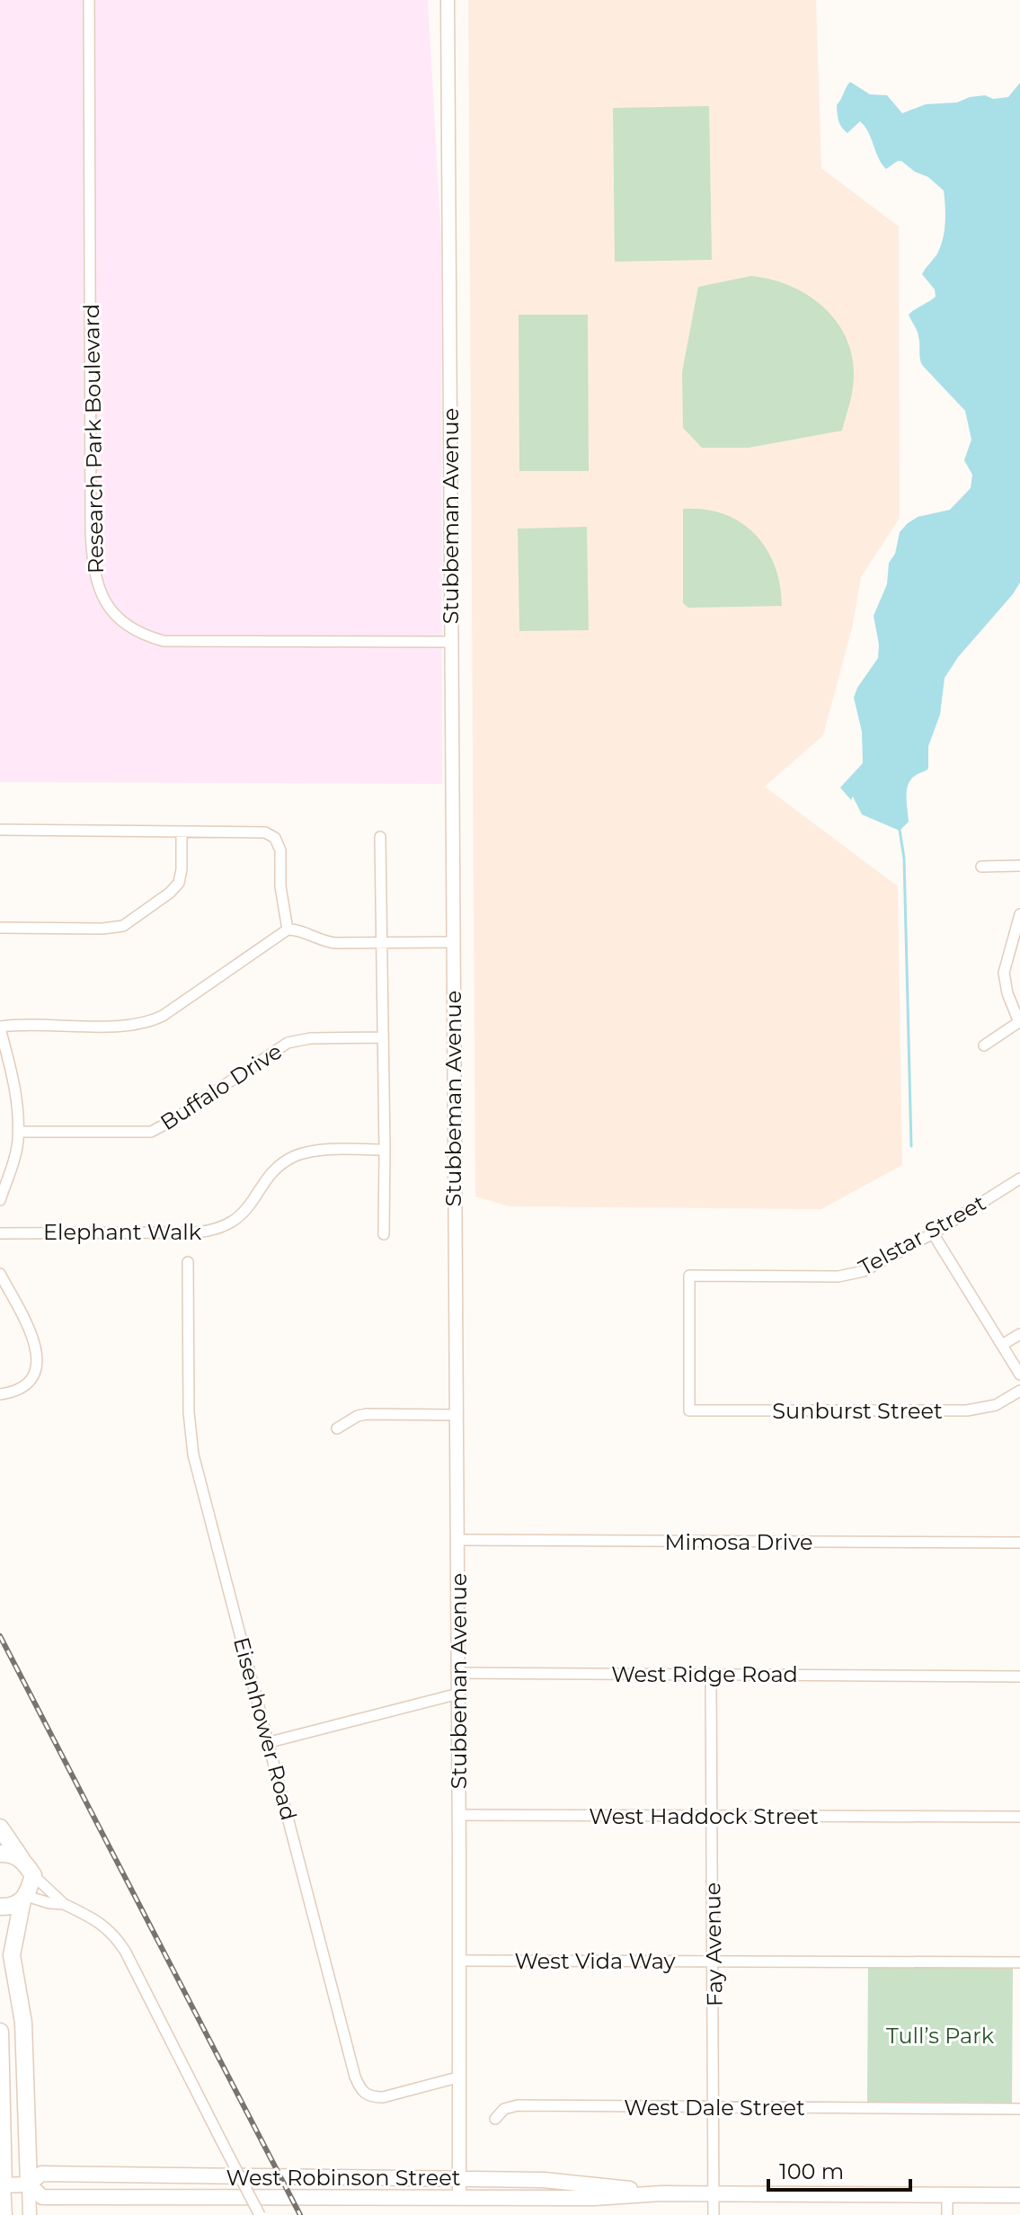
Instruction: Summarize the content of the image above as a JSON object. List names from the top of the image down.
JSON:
{
  "streets": {
    "main road": ["West Robinson Street"],
    "street": [
      "Research Park Boulevard",
      "Stubbeman Avenue",
      "Buffalo Drive",
      "Elephant Walk",
      "Telstar Street",
      "Sunburst Street",
      "Mimosa Drive",
      "West Ridge Road",
      "Eisenhower Road",
      "West Haddock Street",
      "Fay Avenue",
      "West Vida Way",
      "West Dale Street"
    ]
  },
  "crossings": [
    ["Research Park Boulevard", "Stubbeman Avenue"],
    ["Stubbeman Avenue", "Mimosa Drive"],
    ["Stubbeman Avenue", "West Ridge Road"],
    ["Stubbeman Avenue", "Eisenhower Road"],
    ["Stubbeman Avenue", "West Haddock Street"],
    ["Stubbeman Avenue", "West Vida Way"],
    ["Stubbeman Avenue", "West Robinson Street"],
    ["Telstar Street", "Sunburst Street"],
    ["West Ridge Road", "Fay Avenue"],
    ["West Haddock Street", "Fay Avenue"],
    ["Fay Avenue", "West Vida Way"],
    ["Fay Avenue", "West Dale Street"],
    ["Fay Avenue", "West Robinson Street"]
  ],
  "parks": ["Tull’s Park"],
  "scale_bar": "100 m"
}
